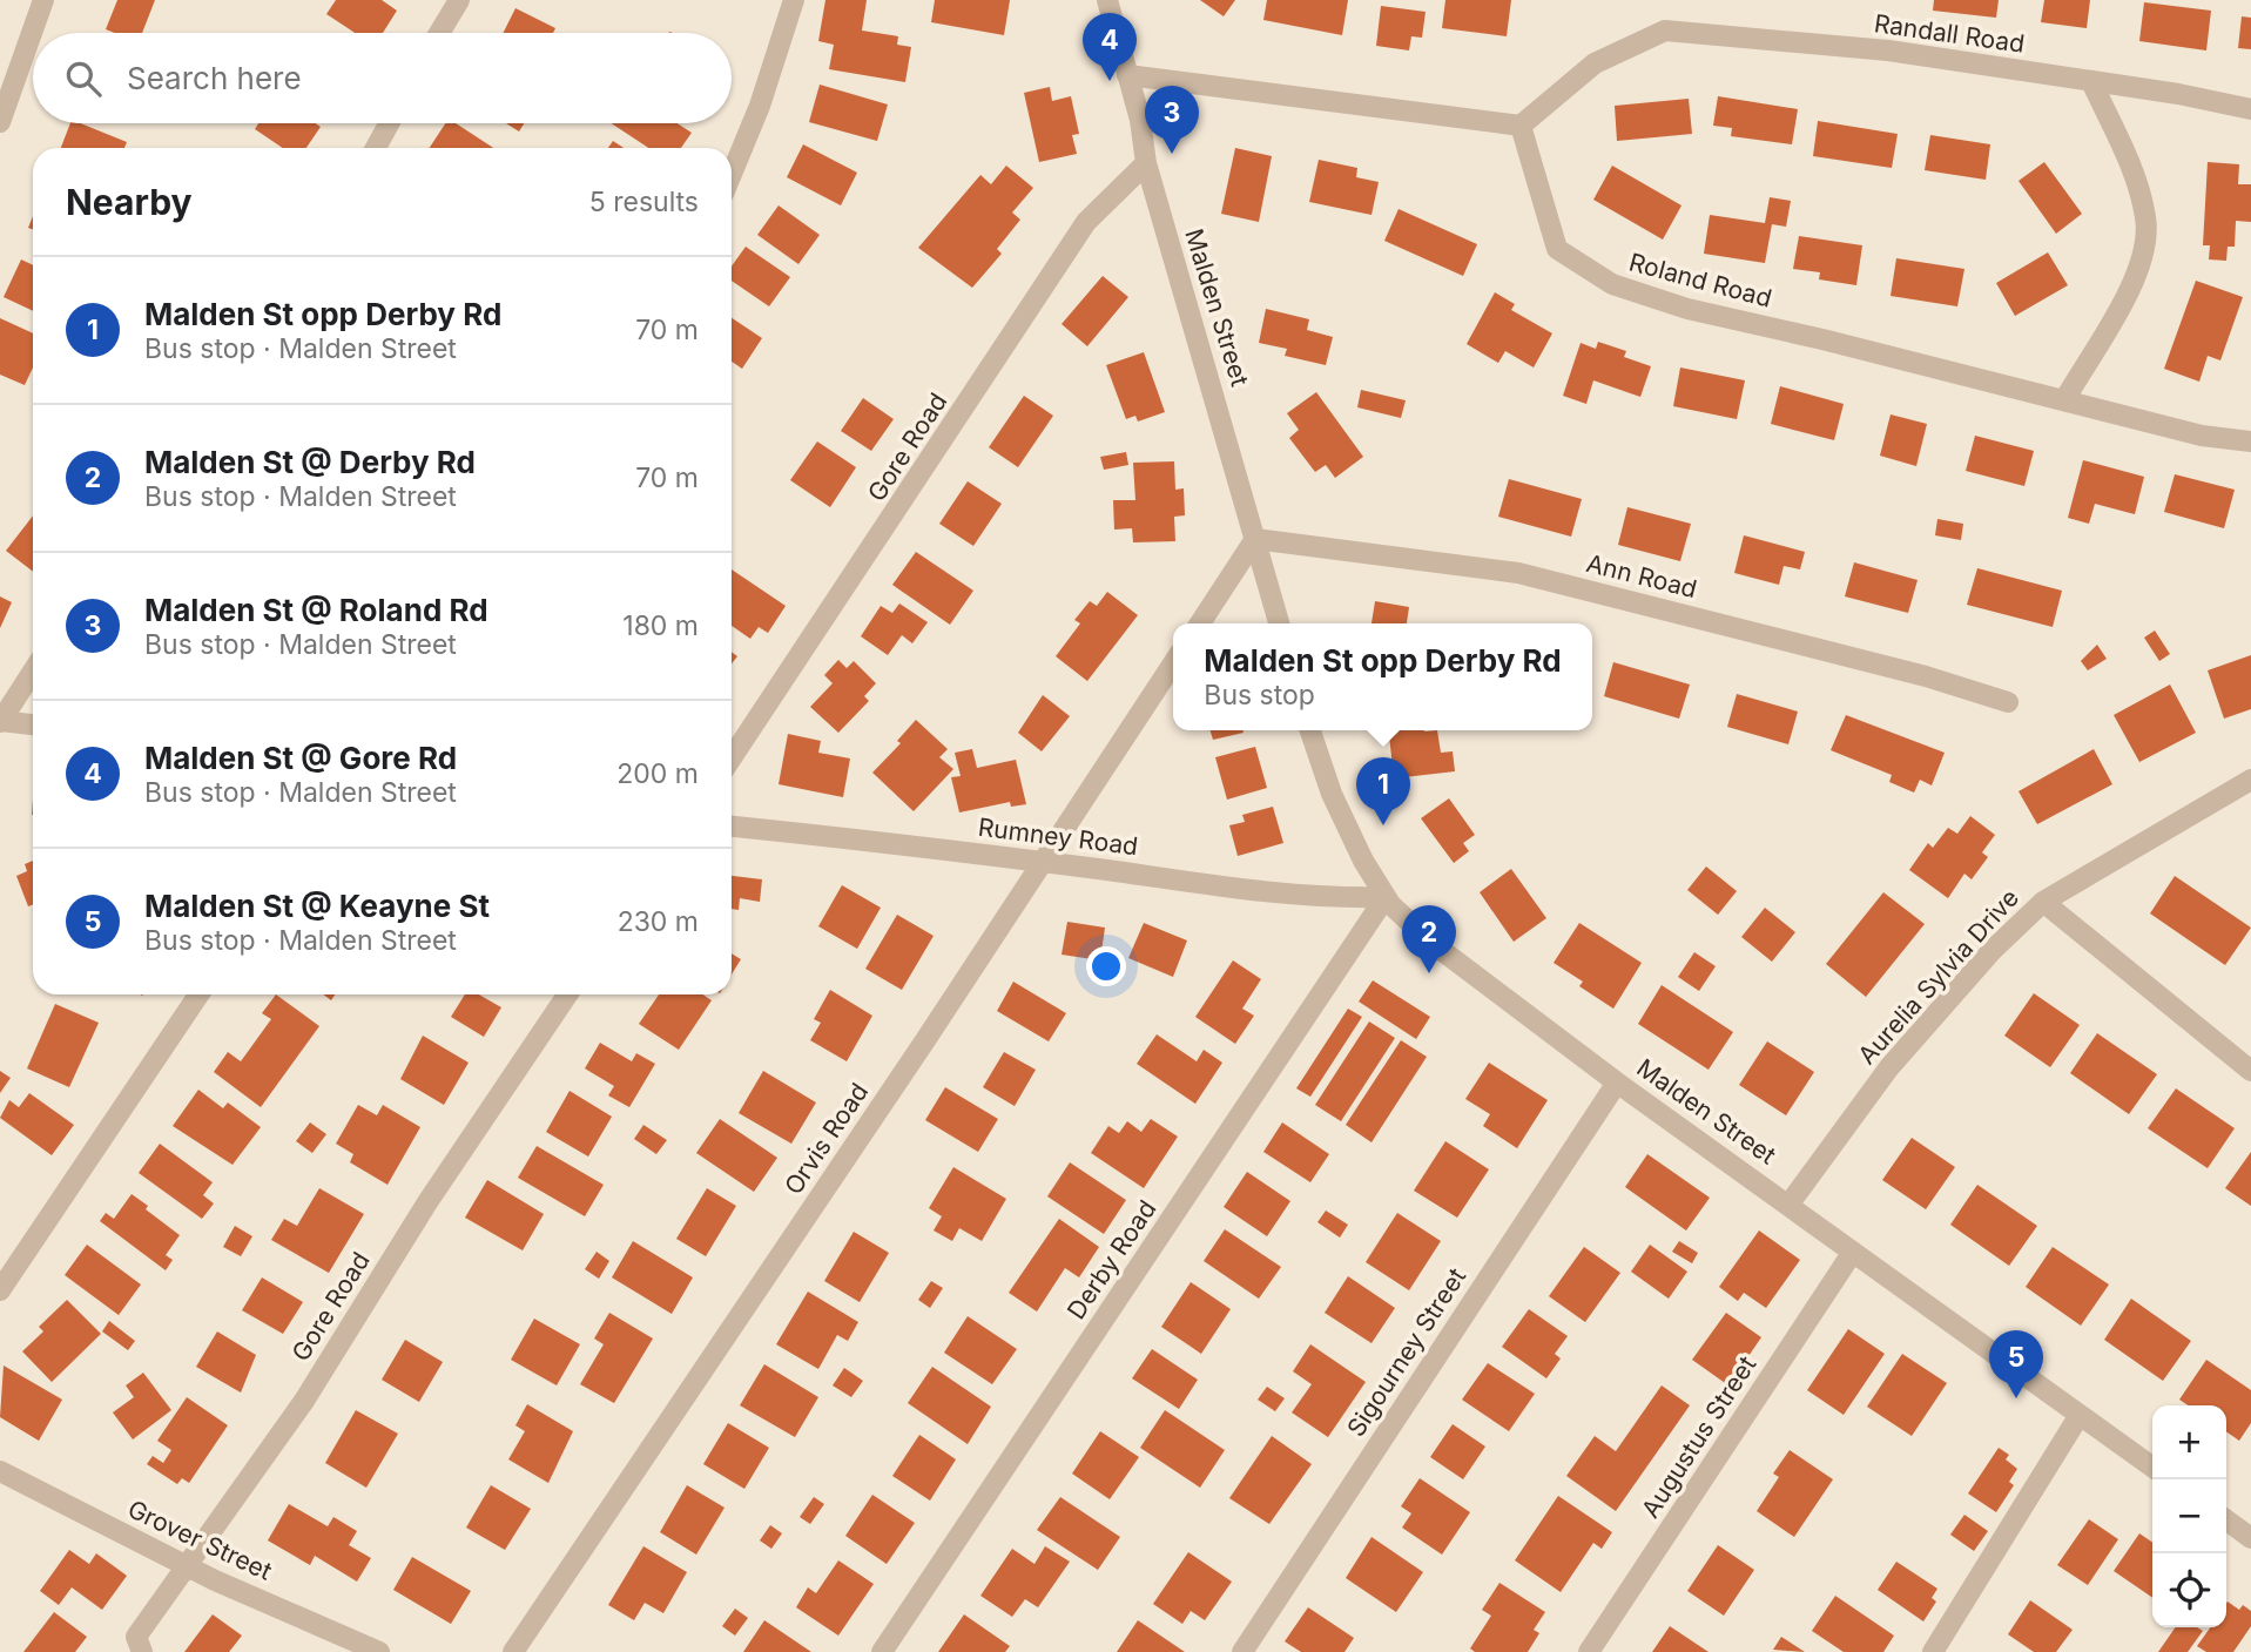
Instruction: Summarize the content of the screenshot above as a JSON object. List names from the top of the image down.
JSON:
{
  "streets": {
    "street": [
      "Randall Road",
      "Roland Road",
      "Malden Street",
      "Gore Road",
      "Ann Road",
      "Rumney Road",
      "Aurelia Sylvia Drive",
      "Orvis Road",
      "Derby Road",
      "Sigourney Street",
      "Augustus Street",
      "Grover Street"
    ]
  },
  "crossings": [
    ["Randall Road", "Roland Road"],
    ["Malden Street", "Gore Road"],
    ["Malden Street", "Ann Road"],
    ["Malden Street", "Rumney Road"],
    ["Malden Street", "Aurelia Sylvia Drive"],
    ["Malden Street", "Derby Road"],
    ["Malden Street", "Sigourney Street"],
    ["Malden Street", "Augustus Street"],
    ["Gore Road", "Grover Street"],
    ["Rumney Road", "Orvis Road"],
    ["Rumney Road", "Derby Road"]
  ],
  "page": {
    "pins": [
      "4",
      "3",
      "1",
      "2",
      "5"
    ],
    "search": "Search here",
    "heading": ["Nearby", "5 results"],
    "list": [
      {
        "mark": "1",
        "name": "Malden St opp Derby Rd",
        "note": "Bus stop · Malden Street",
        "value": "70 m"
      },
      {
        "mark": "2",
        "name": "Malden St @ Derby Rd",
        "note": "Bus stop · Malden Street",
        "value": "70 m"
      },
      {
        "mark": "3",
        "name": "Malden St @ Roland Rd",
        "note": "Bus stop · Malden Street",
        "value": "180 m"
      },
      {
        "mark": "4",
        "name": "Malden St @ Gore Rd",
        "note": "Bus stop · Malden Street",
        "value": "200 m"
      },
      {
        "mark": "5",
        "name": "Malden St @ Keayne St",
        "note": "Bus stop · Malden Street",
        "value": "230 m"
      }
    ],
    "popup": ["Malden St opp Derby Rd", "Bus stop"],
    "map_buttons": ["+", "−"]
  }
}
